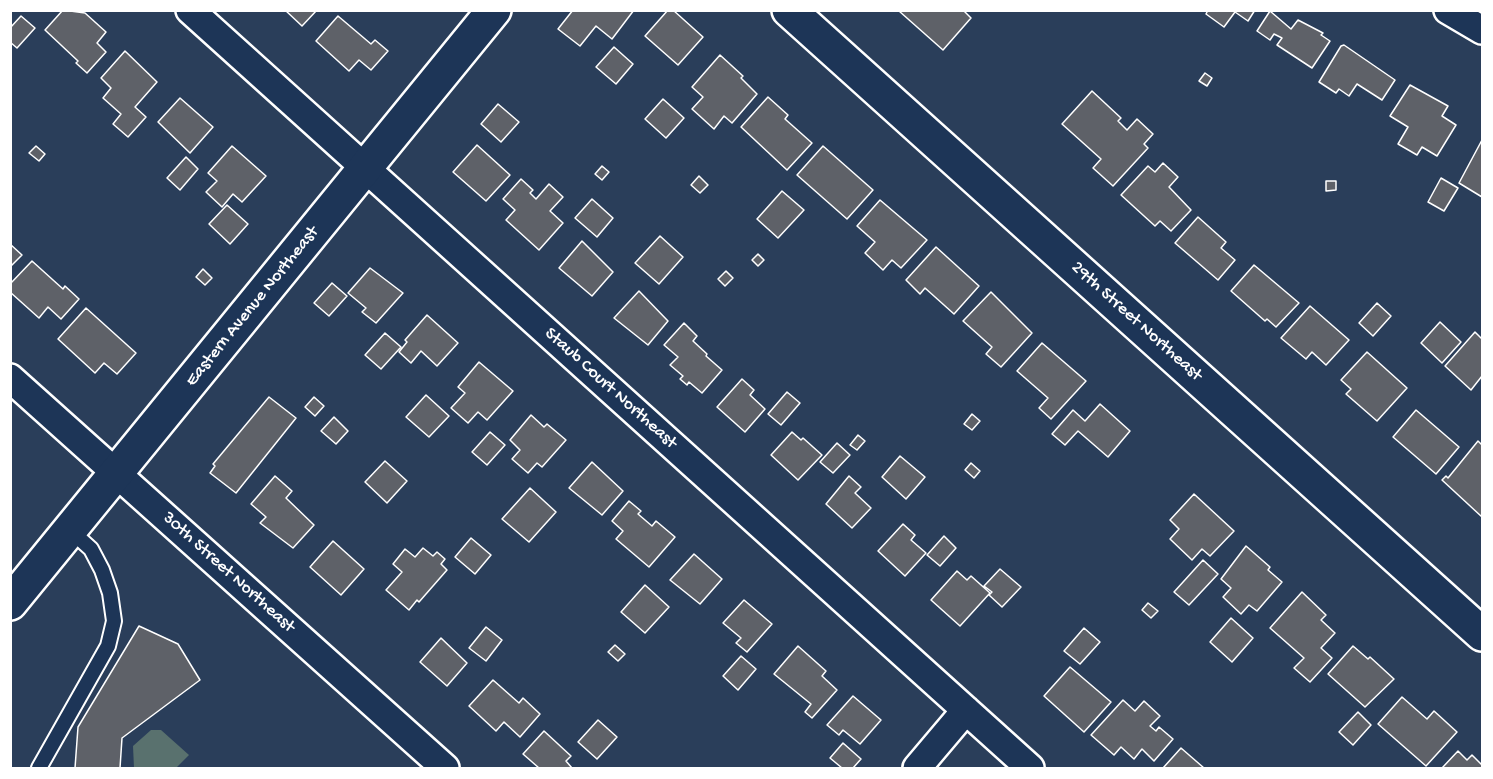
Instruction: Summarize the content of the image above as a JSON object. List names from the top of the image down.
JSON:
{
  "streets": {
    "main road": ["Eastern Avenue Northeast", "29th Street Northeast"],
    "street": ["Staub Court Northeast", "30th Street Northeast"]
  },
  "crossings": [
    ["Eastern Avenue Northeast", "Staub Court Northeast"],
    ["Eastern Avenue Northeast", "30th Street Northeast"]
  ]
}
